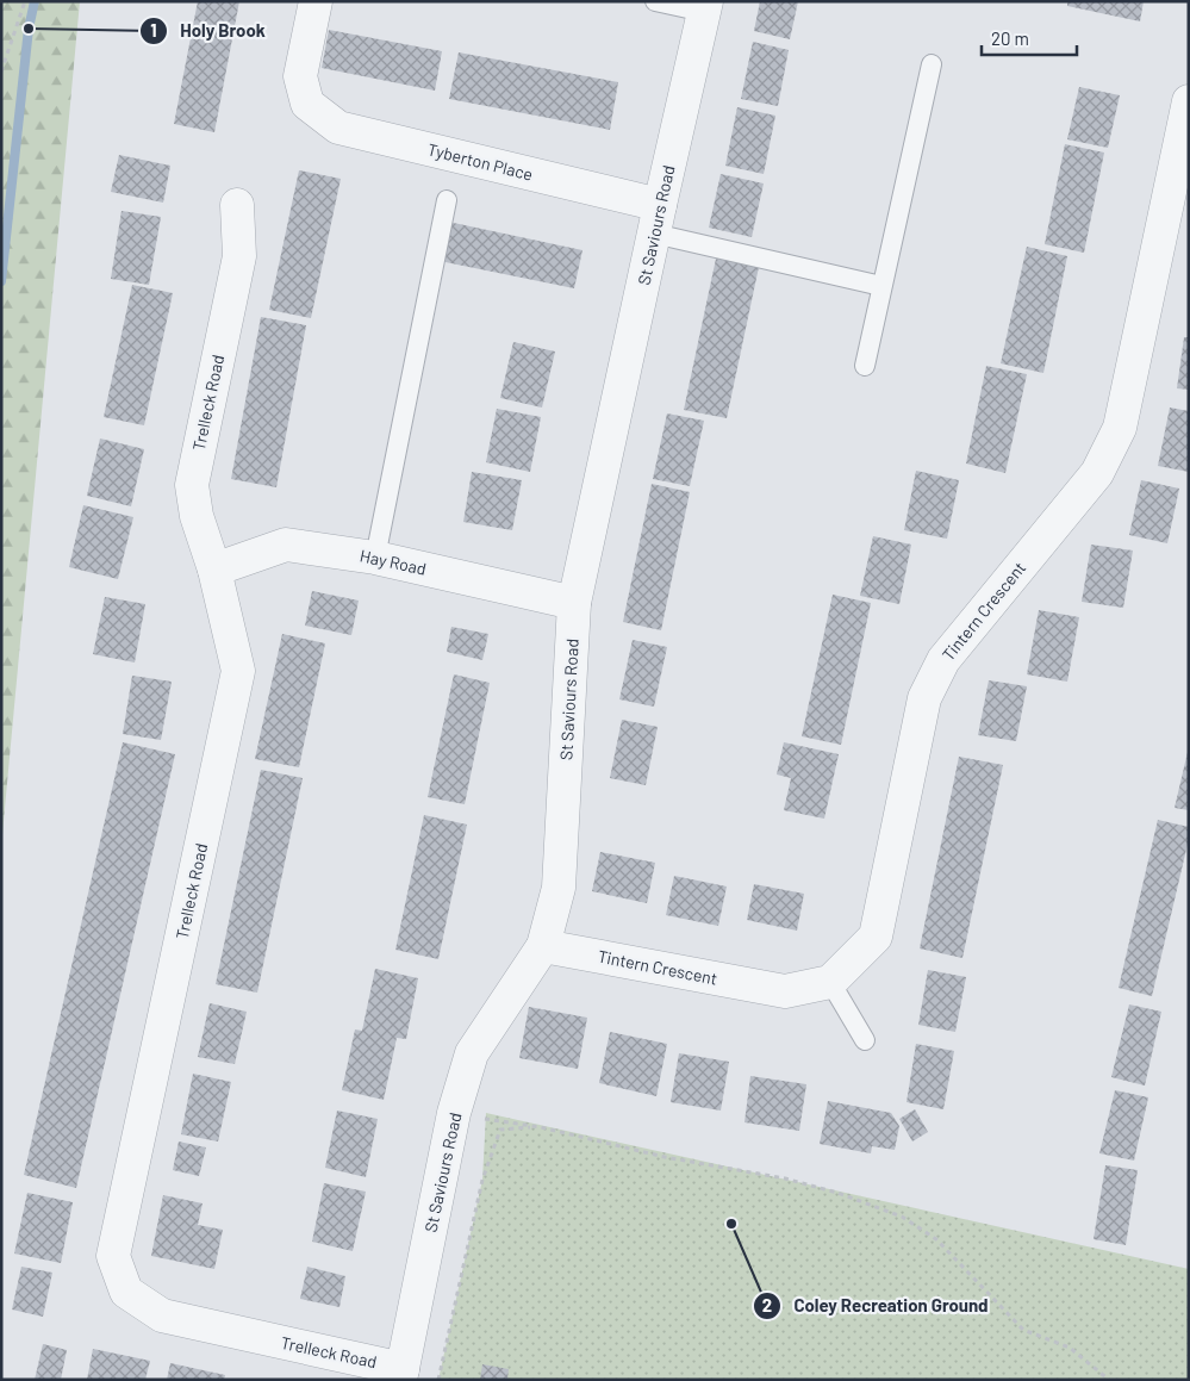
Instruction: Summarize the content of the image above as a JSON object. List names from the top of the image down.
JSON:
{
  "streets": {
    "street": [
      "Tyberton Place",
      "St Saviours Road",
      "Trelleck Road",
      "Hay Road",
      "Tintern Crescent"
    ]
  },
  "crossings": [
    ["Tyberton Place", "St Saviours Road"],
    ["St Saviours Road", "Trelleck Road"],
    ["St Saviours Road", "Hay Road"],
    ["St Saviours Road", "Tintern Crescent"],
    ["Trelleck Road", "Hay Road"]
  ],
  "places": ["Holy Brook", "Coley Recreation Ground"],
  "scale_bar": "20 m"
}
